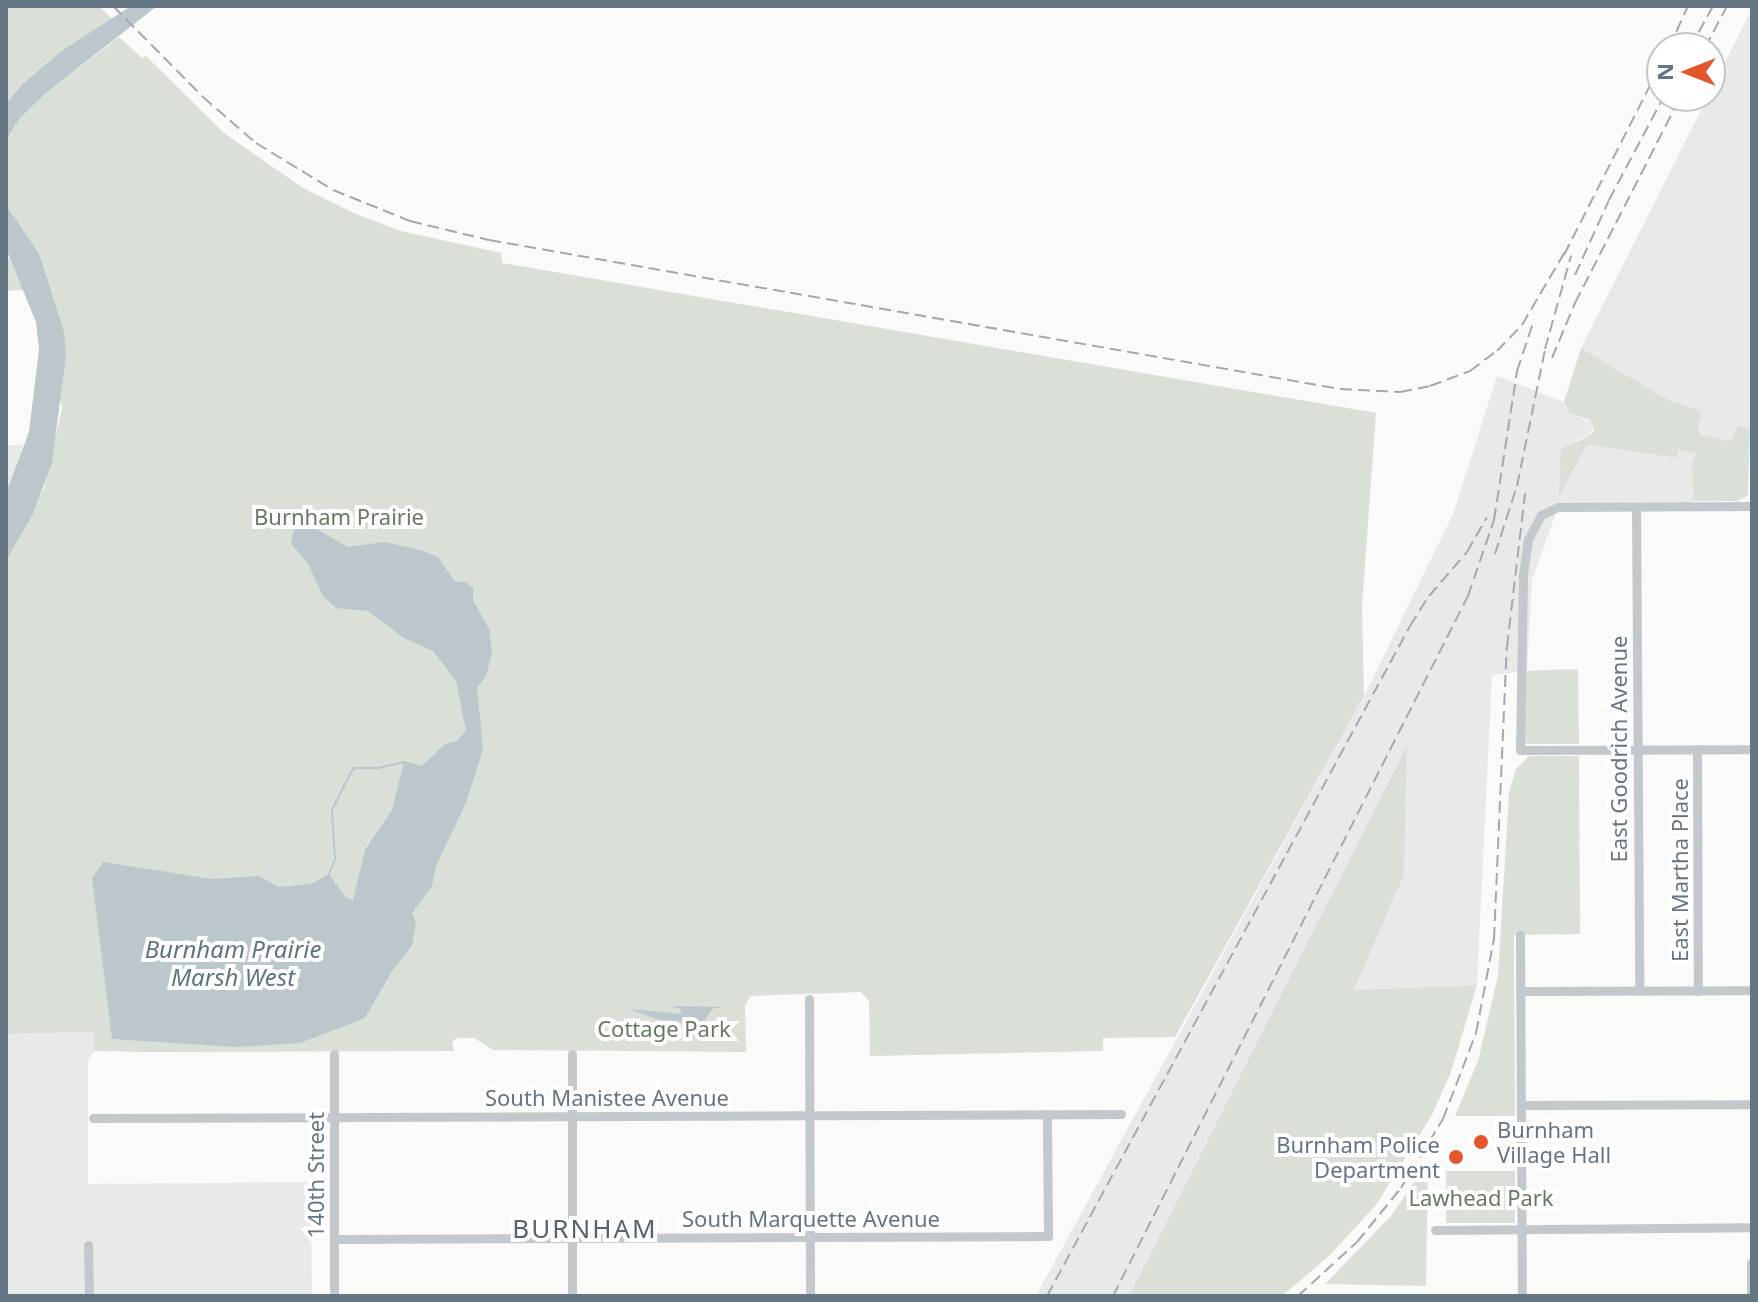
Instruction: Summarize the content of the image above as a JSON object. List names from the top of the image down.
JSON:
{
  "streets": {
    "street": [
      "East Goodrich Avenue",
      "East Martha Place",
      "South Manistee Avenue",
      "140th Street",
      "South Marquette Avenue"
    ]
  },
  "crossings": [
    ["South Manistee Avenue", "140th Street"],
    ["South Manistee Avenue", "South Marquette Avenue"],
    ["140th Street", "South Marquette Avenue"]
  ],
  "districts": ["BURNHAM"],
  "water": ["Burnham Prairie Marsh West"],
  "parks": ["Burnham Prairie", "Cottage Park", "Lawhead Park"],
  "places": ["Burnham Village Hall", "Burnham Police Department"],
  "north": "left"
}
